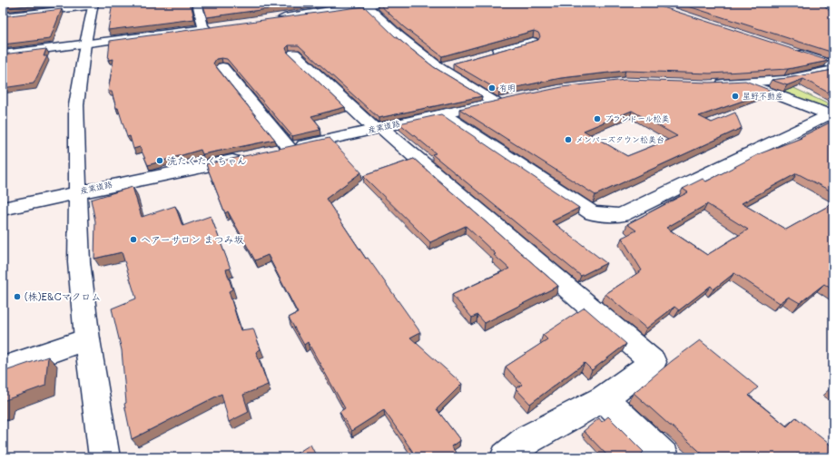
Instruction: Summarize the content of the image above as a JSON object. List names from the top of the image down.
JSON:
{
  "streets": {
    "street": ["産業道路"]
  },
  "places": [
    "有明",
    "星野不動産",
    "プランドール松美",
    "メンバーズタウン松美台",
    "洗たくたくちゃん",
    "ヘアーサロン まつみ坂",
    "(株)E&Cマクロム"
  ]
}
